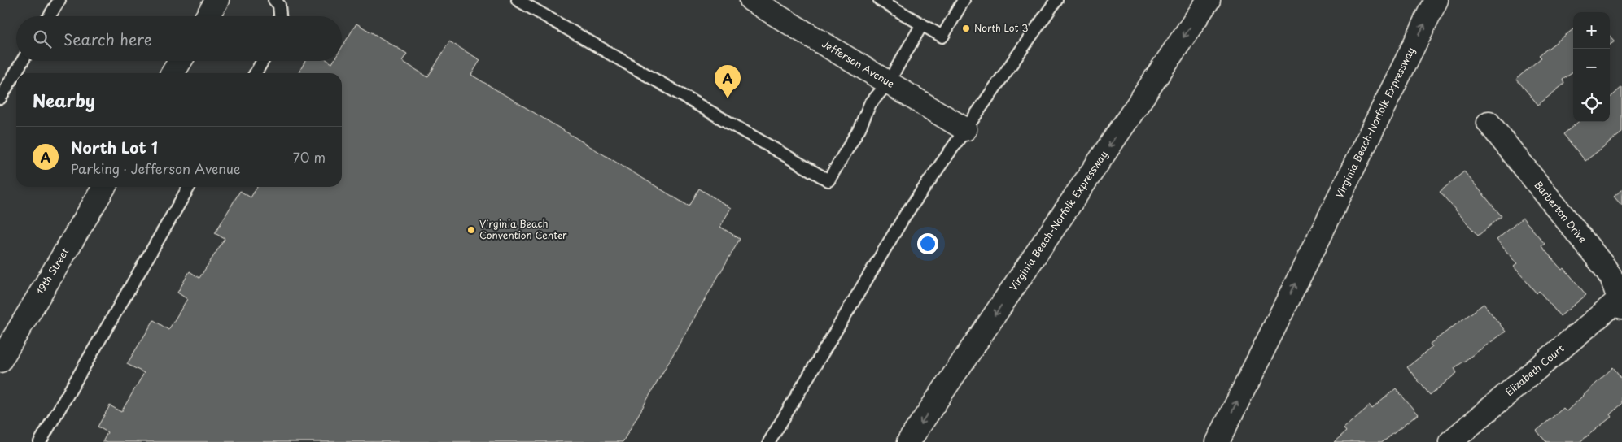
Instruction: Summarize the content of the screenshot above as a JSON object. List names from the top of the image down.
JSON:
{
  "streets": {
    "main road": [
      "Jefferson Avenue",
      "Virginia Beach-Norfolk Expressway",
      "Barberton Drive",
      "19th Street",
      "Elizabeth Court"
    ]
  },
  "crossings": [
    ["Barberton Drive", "Elizabeth Court"]
  ],
  "places": ["North Lot 3", "Virginia Beach Convention Center"],
  "page": {
    "map_buttons": ["+", "−"],
    "search": "Search here",
    "pins": "A",
    "heading": "Nearby",
    "list": [
      {
        "mark": "A",
        "name": "North Lot 1",
        "note": "Parking · Jefferson Avenue",
        "value": "70 m"
      }
    ]
  }
}
